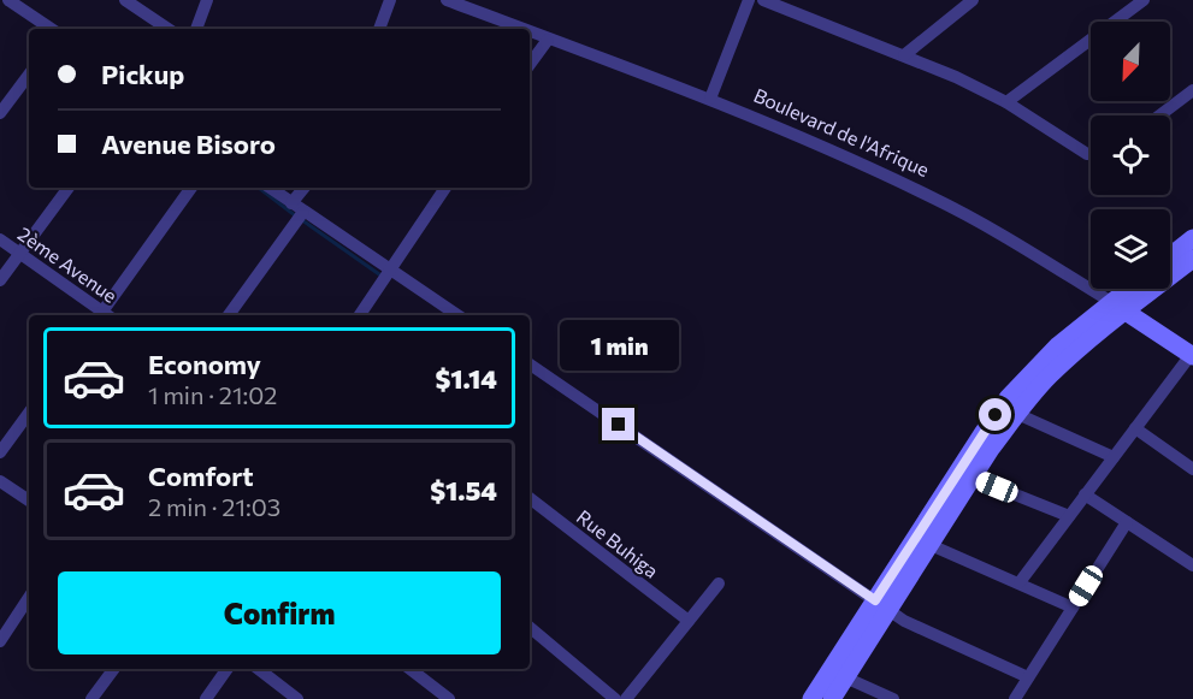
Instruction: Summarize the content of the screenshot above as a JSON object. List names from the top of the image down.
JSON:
{
  "streets": {
    "street": ["Boulevard de l'Afrique", "2ème Avenue", "Rue Buhiga"]
  },
  "north": "bottom left",
  "page": {
    "banner": ["Pickup", "Avenue Bisoro"],
    "bubble": "1 min",
    "list": [
      {
        "name": "Economy",
        "note": "1 min · 21:02",
        "value": "$1.14"
      },
      {
        "name": "Comfort",
        "note": "2 min · 21:03",
        "value": "$1.54"
      }
    ],
    "buttons": "Confirm"
  }
}
